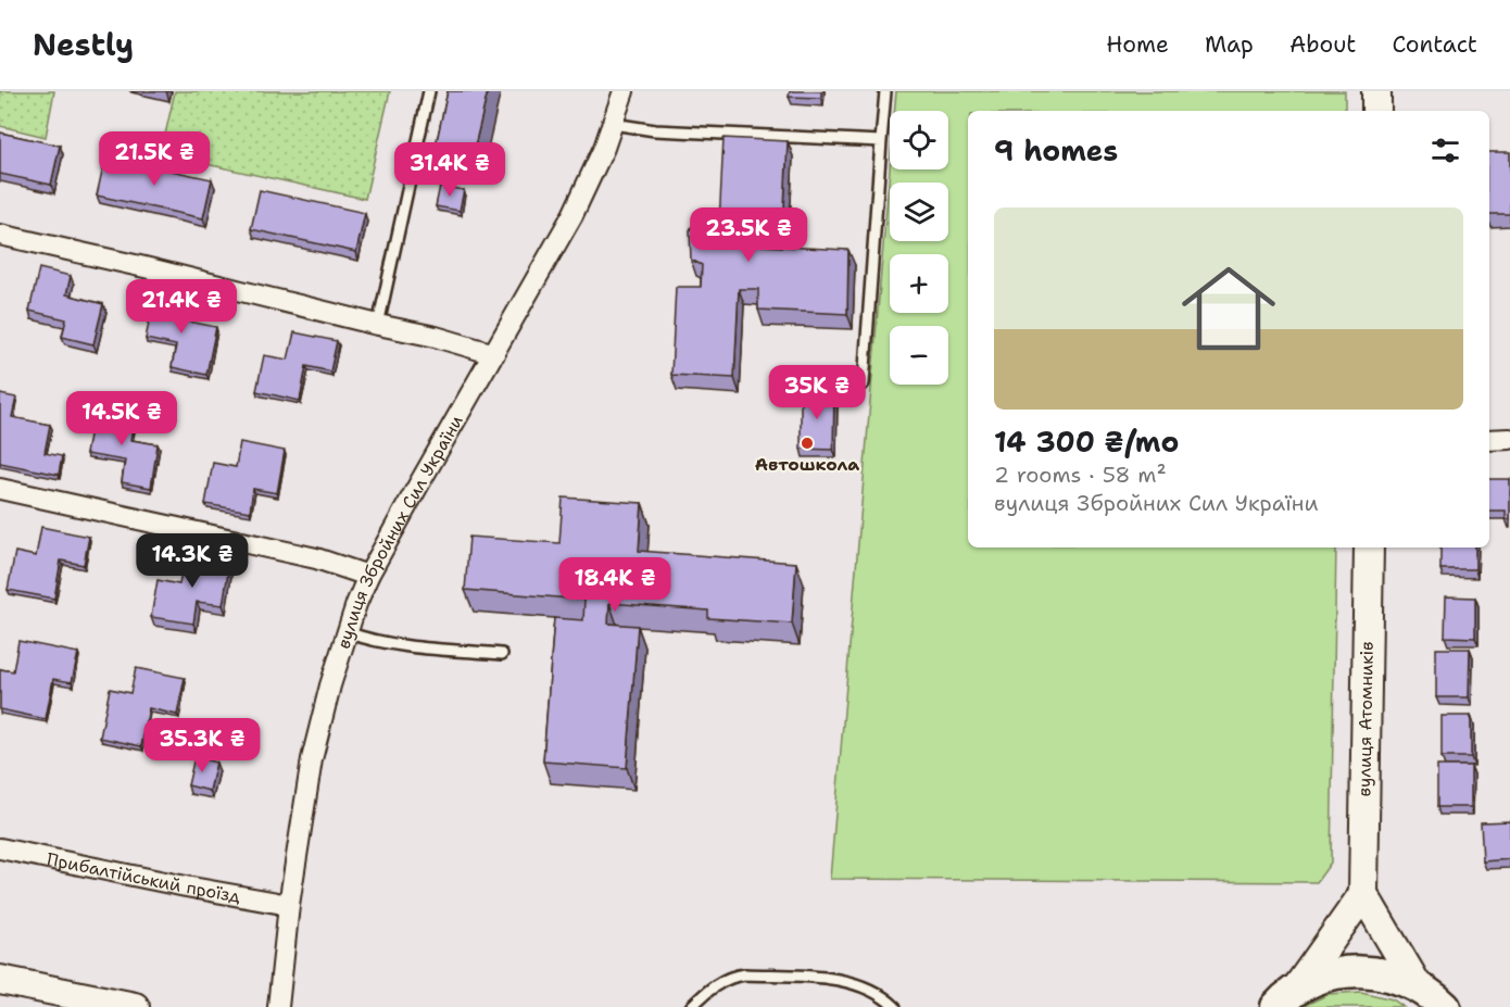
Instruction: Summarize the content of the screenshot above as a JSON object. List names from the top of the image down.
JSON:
{
  "streets": {
    "street": ["вулиця Збройних Сил України", "вулиця Атомників", "Прибалтійський проїзд"]
  },
  "crossings": [
    ["вулиця Збройних Сил України", "Прибалтійський проїзд"]
  ],
  "places": ["Автошкола"],
  "page": {
    "header": "Nestly",
    "nav": [
      "Home",
      "Map",
      "About",
      "Contact"
    ],
    "map_buttons": ["+", "−"],
    "heading": "9 homes",
    "price": [
      "21.5K ₴",
      "31.4K ₴",
      "23.5K ₴",
      "21.4K ₴",
      "35K ₴",
      "14.5K ₴",
      "14.3K ₴",
      "18.4K ₴",
      "35.3K ₴"
    ],
    "list": [
      {
        "name": "14 300 ₴/mo",
        "note": "2 rooms · 58 m² · вулиця Збройних Сил України"
      }
    ]
  }
}
